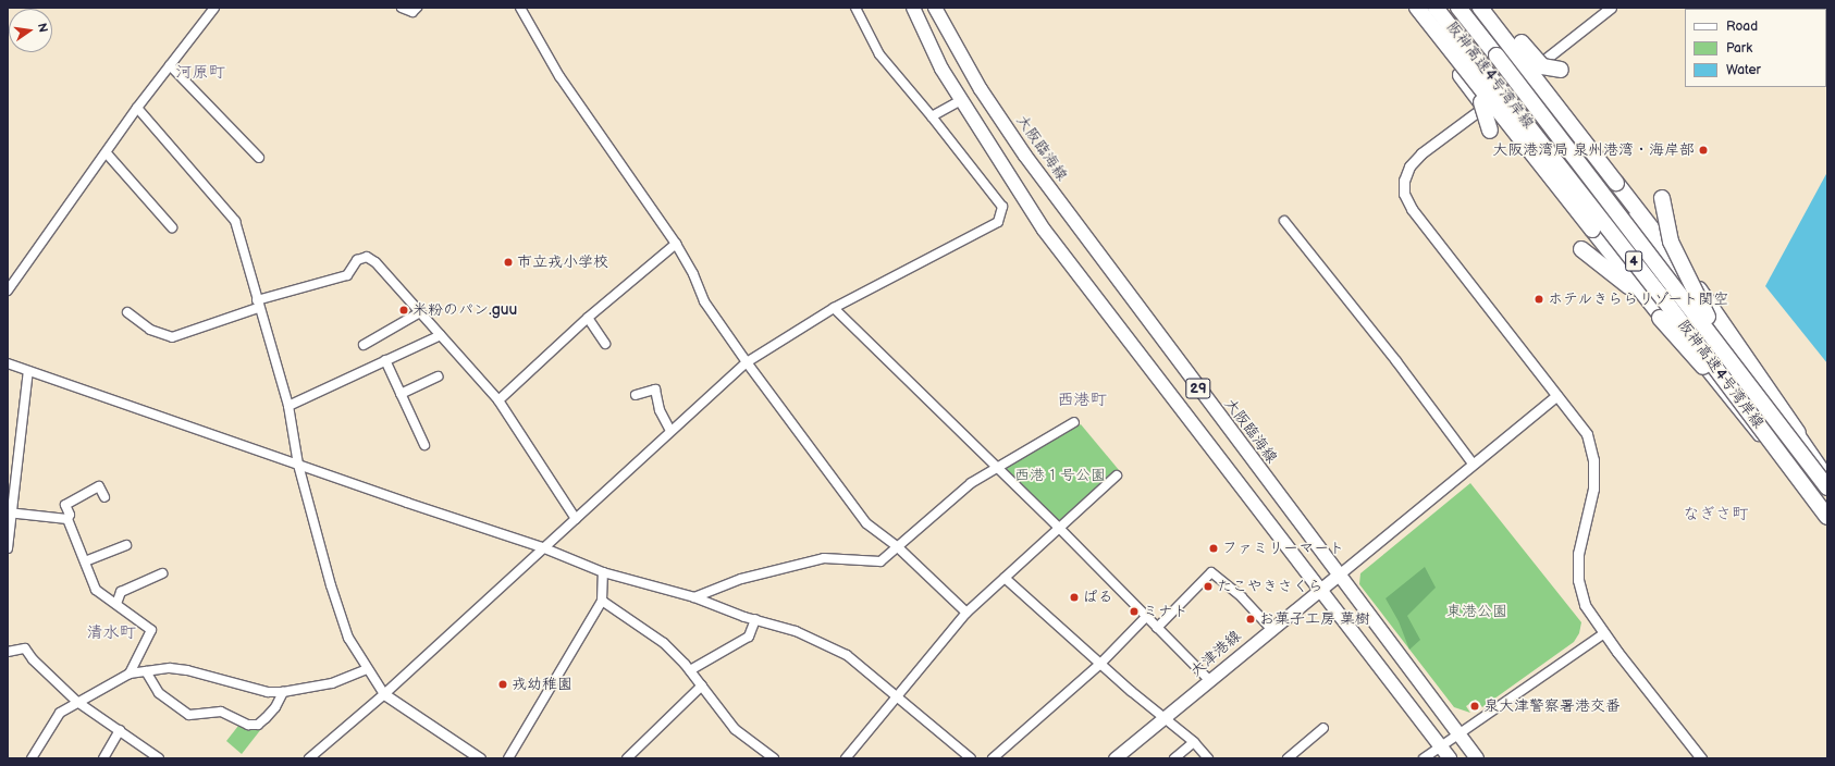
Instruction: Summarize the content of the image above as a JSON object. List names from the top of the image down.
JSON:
{
  "streets": {
    "highway": ["阪神高速4号湾岸線", "4"],
    "main road": ["大阪臨海線", "29", "大津港線"]
  },
  "crossings": [
    ["大阪臨海線", "大津港線"],
    ["29", "大津港線"]
  ],
  "districts": [
    "河原町",
    "西港町",
    "なぎさ町",
    "清水町"
  ],
  "parks": ["西港１号公園", "東港公園"],
  "places": [
    "大阪港湾局 泉州港湾・海岸部",
    "市立戎小学校",
    "ホテルきららリゾート関空",
    "米粉のパン.guu",
    "ファミリーマート",
    "たこやきさくら",
    "ぱる",
    "ミナト",
    "お菓子工房 菓樹",
    "戎幼稚園",
    "泉大津警察署港交番"
  ],
  "legend": ["Road", "Park", "Water"],
  "north": "right"
}
